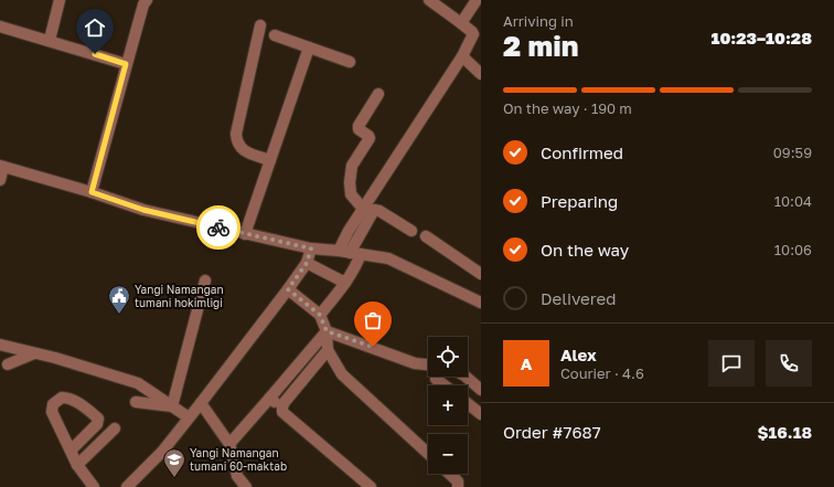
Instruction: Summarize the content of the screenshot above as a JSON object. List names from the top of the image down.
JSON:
{
  "places": {
    "public building": ["Yangi Namangan tumani hokimligi"],
    "school or university": ["Yangi Namangan tumani 60-maktab"]
  },
  "page": {
    "heading": ["2 min", "Arriving in", "10:23–10:28"],
    "panel": [
      "Alex",
      "Courier · 4.6",
      "Order #7687",
      "$16.18"
    ],
    "bar": "On the way · 190 m",
    "list": [
      ["Confirmed", "09:59"],
      ["Preparing", "10:04"],
      ["On the way", "10:06"],
      "Delivered"
    ],
    "map_buttons": ["+", "−"],
    "round": "A"
  }
}
